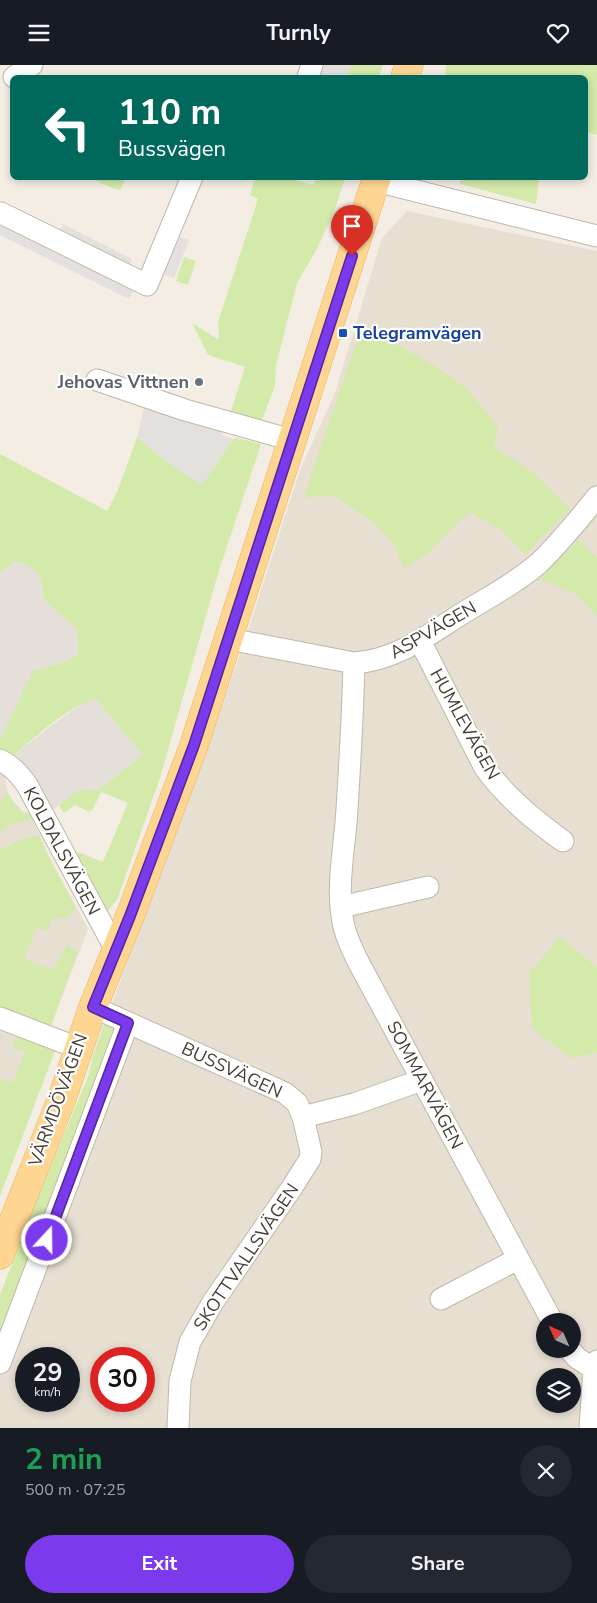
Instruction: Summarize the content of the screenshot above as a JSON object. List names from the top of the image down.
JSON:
{
  "streets": {
    "main road": ["VÄRMDÖVÄGEN"],
    "street": [
      "ASPVÄGEN",
      "HUMLEVÄGEN",
      "KOLDALSVÄGEN",
      "BUSSVÄGEN",
      "SOMMARVÄGEN",
      "SKOTTVALLSVÄGEN"
    ]
  },
  "crossings": [
    ["ASPVÄGEN", "HUMLEVÄGEN"],
    ["ASPVÄGEN", "SOMMARVÄGEN"],
    ["ASPVÄGEN", "VÄRMDÖVÄGEN"],
    ["KOLDALSVÄGEN", "VÄRMDÖVÄGEN"],
    ["BUSSVÄGEN", "VÄRMDÖVÄGEN"],
    ["BUSSVÄGEN", "SKOTTVALLSVÄGEN"]
  ],
  "places": {
    "transit": ["Telegramvägen"],
    "other": ["Jehovas Vittnen"]
  },
  "north": "top left",
  "page": {
    "header": "Turnly",
    "turn": ["110 m", "Bussvägen"],
    "speed": "29 km/h",
    "limit": "30",
    "heading": ["2 min", "500 m · 07:25"],
    "buttons": ["Exit", "Share"]
  }
}
